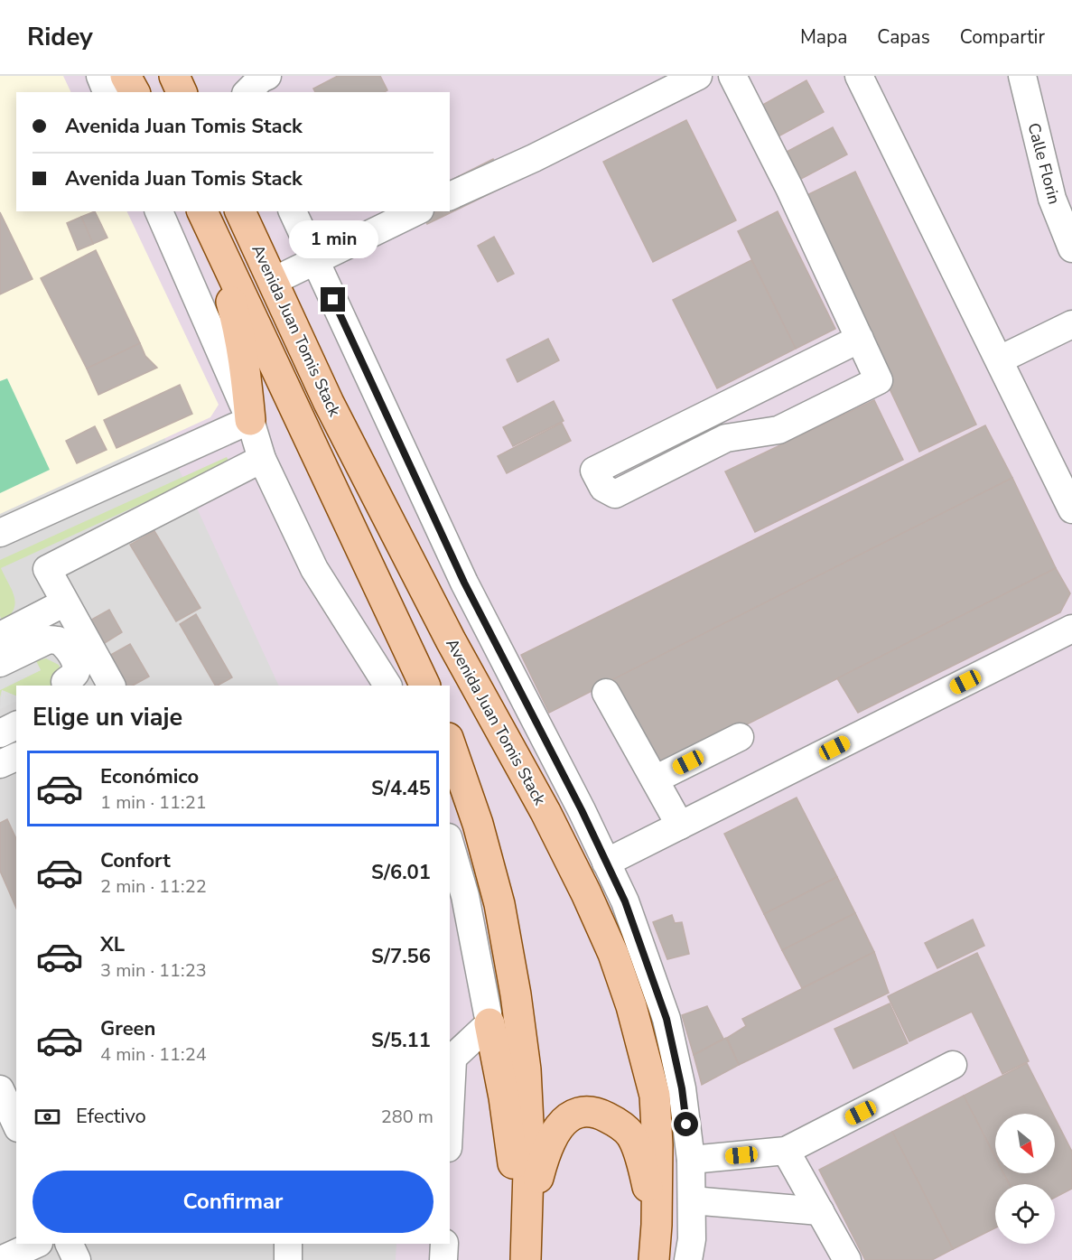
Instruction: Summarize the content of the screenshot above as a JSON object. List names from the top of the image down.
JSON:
{
  "streets": {
    "main road": ["Avenida Juan Tomis Stack"],
    "street": ["Calle Florin"]
  },
  "north": "bottom right",
  "page": {
    "header": "Ridey",
    "nav": ["Mapa", "Capas", "Compartir"],
    "banner": ["Avenida Juan Tomis Stack", "Avenida Juan Tomis Stack"],
    "bubble": "1 min",
    "heading": "Elige un viaje",
    "list": [
      {
        "name": "Económico",
        "note": "1 min · 11:21",
        "value": "S/4.45"
      },
      {
        "name": "Confort",
        "note": "2 min · 11:22",
        "value": "S/6.01"
      },
      {
        "name": "XL",
        "note": "3 min · 11:23",
        "value": "S/7.56"
      },
      {
        "name": "Green",
        "note": "4 min · 11:24",
        "value": "S/5.11"
      }
    ],
    "pay": ["Efectivo", "280 m"],
    "buttons": "Confirmar"
  }
}
